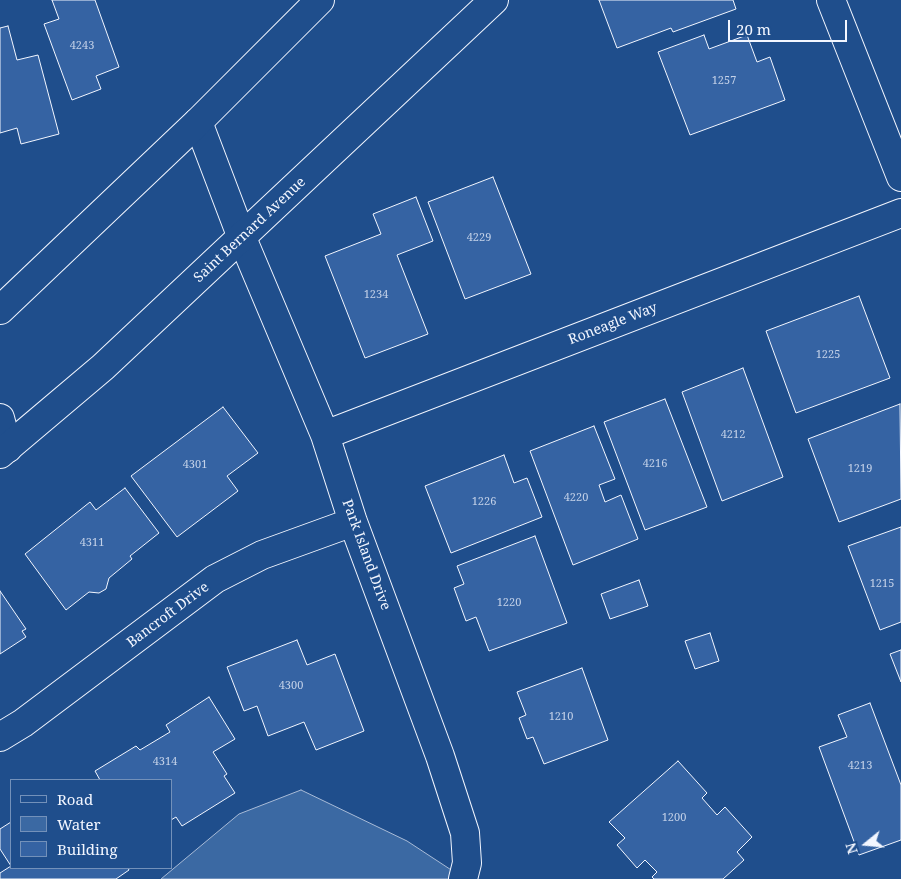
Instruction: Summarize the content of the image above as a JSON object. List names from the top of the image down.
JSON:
{
  "streets": {
    "street": [
      "Saint Bernard Avenue",
      "Roneagle Way",
      "Park Island Drive",
      "Bancroft Drive"
    ]
  },
  "crossings": [
    ["Saint Bernard Avenue", "Park Island Drive"],
    ["Roneagle Way", "Park Island Drive"],
    ["Park Island Drive", "Bancroft Drive"]
  ],
  "house_numbers": [
    "4243",
    "1257",
    "4229",
    "1234",
    "1225",
    "4212",
    "4216",
    "4301",
    "1219",
    "4220",
    "1226",
    "4311",
    "1215",
    "1220",
    "4300",
    "1210",
    "4314",
    "4213",
    "1200"
  ],
  "legend": ["Road", "Water", "Building"],
  "scale_bar": "20 m",
  "north": "left"
}
